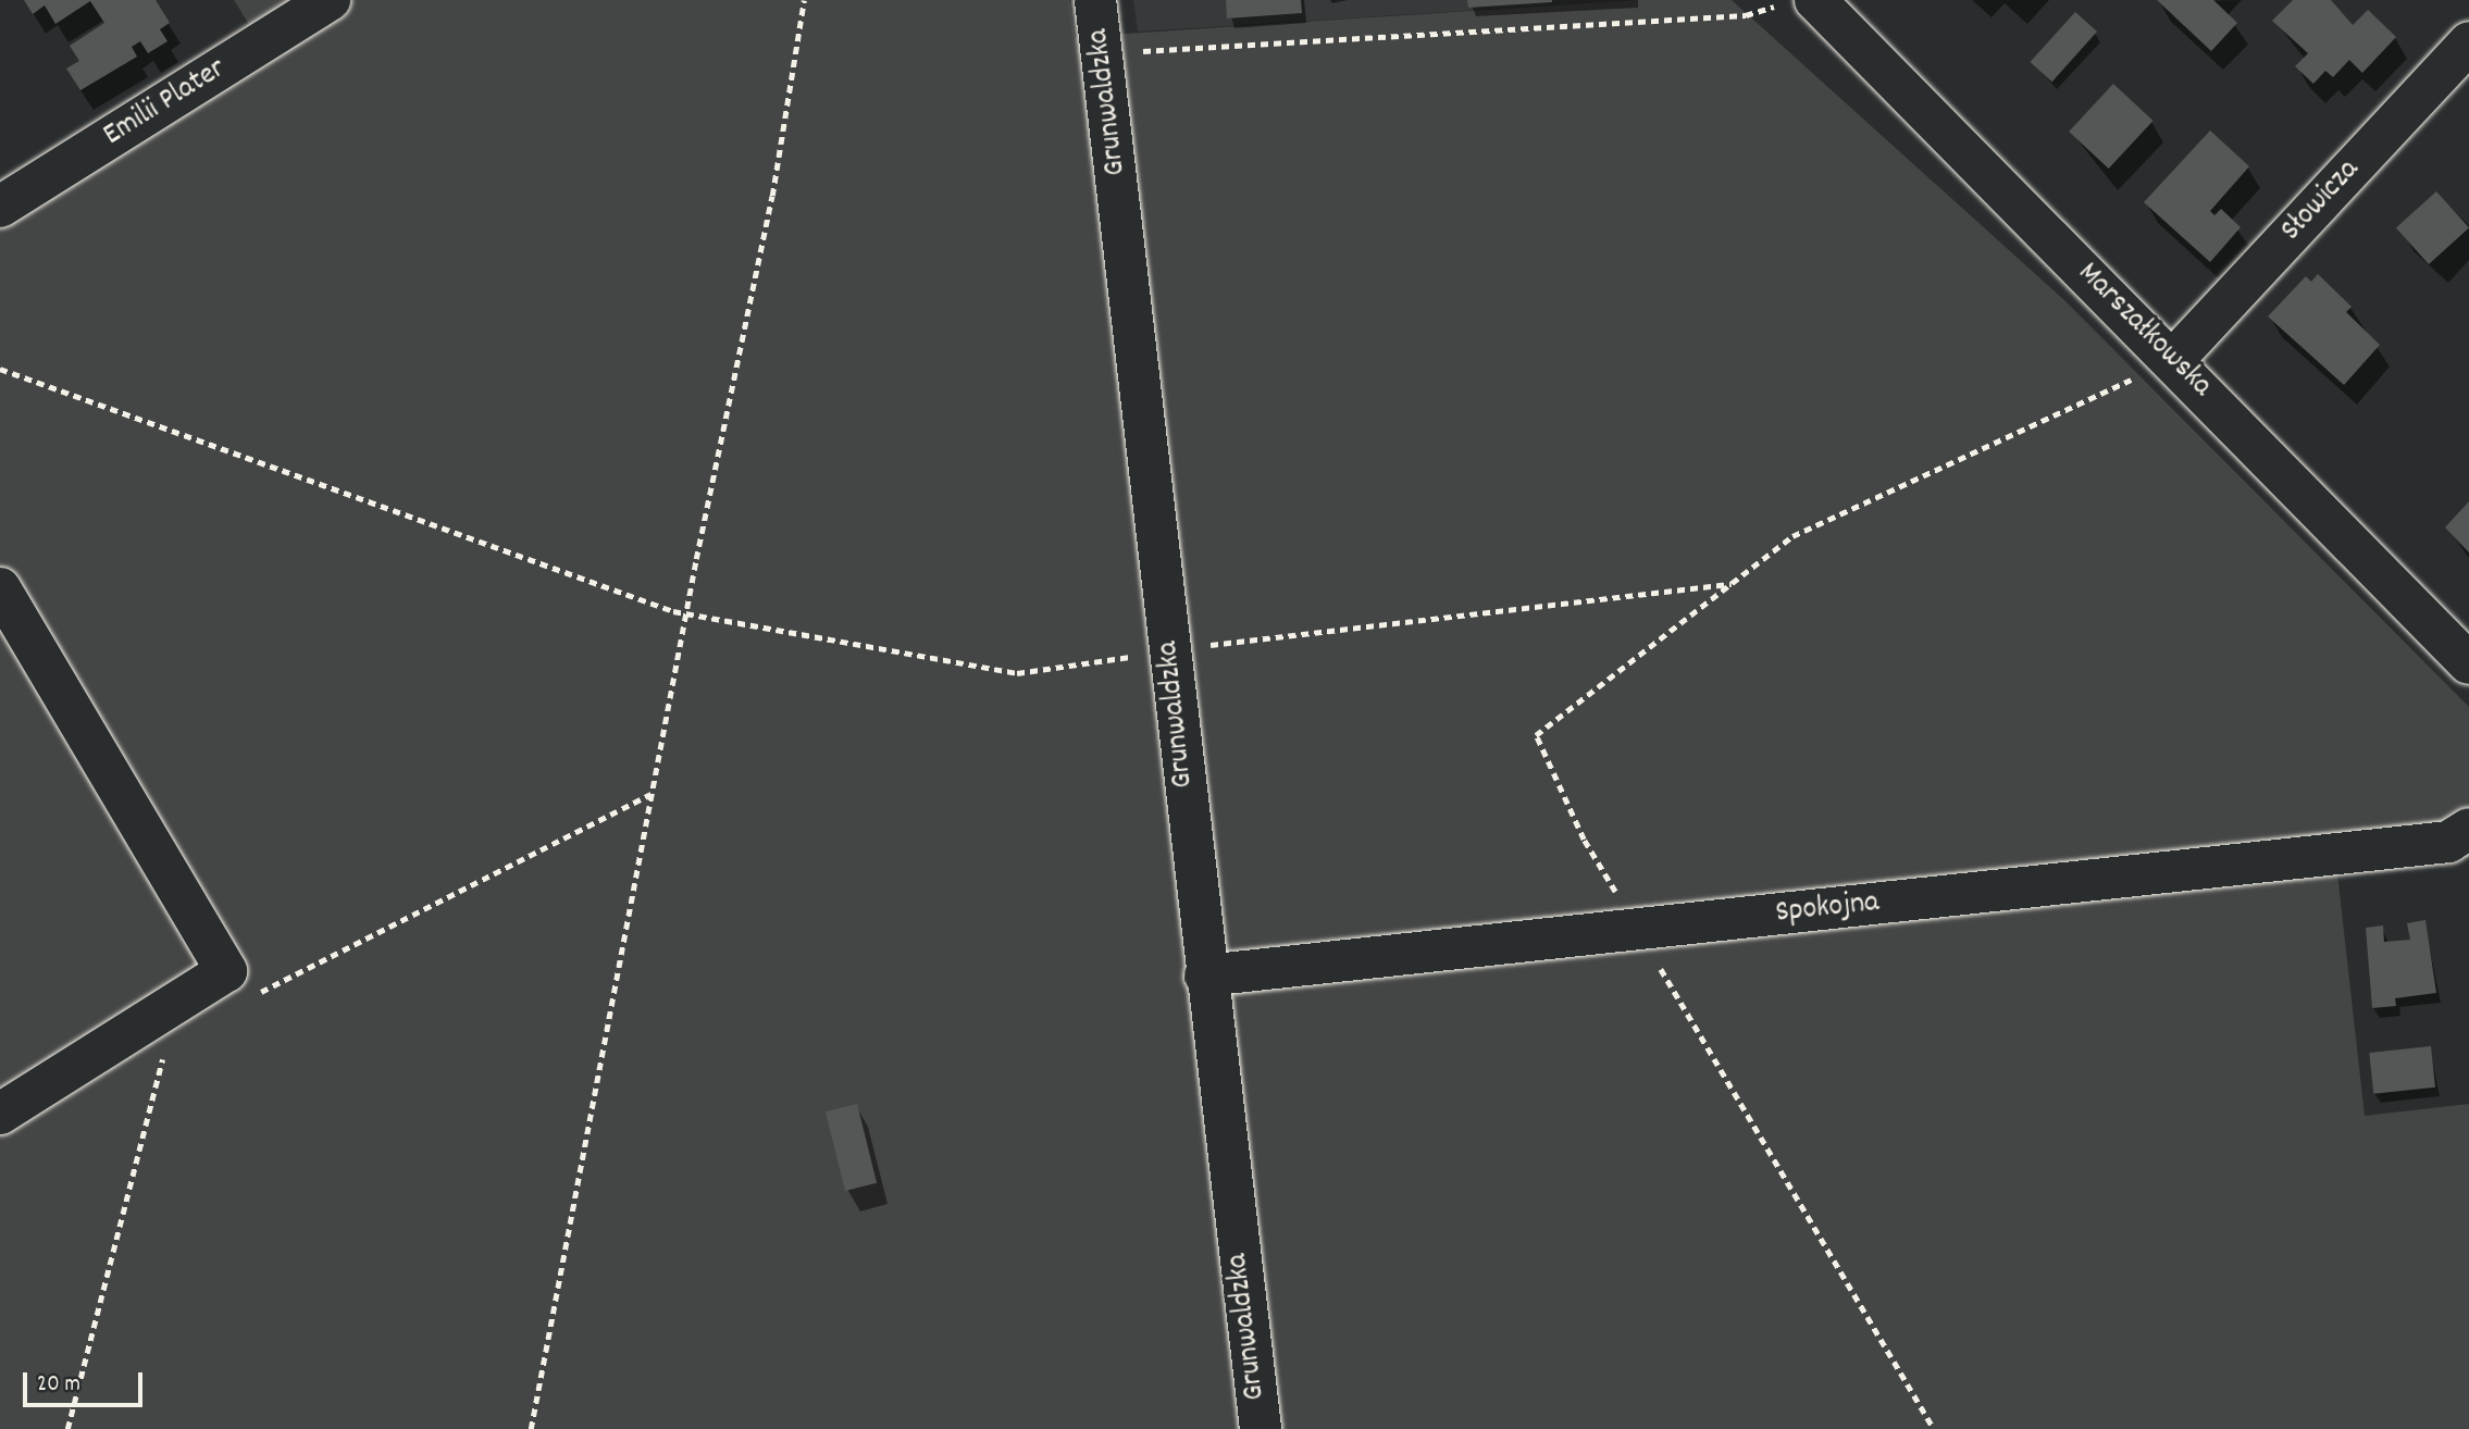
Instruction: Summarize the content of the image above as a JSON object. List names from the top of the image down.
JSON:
{
  "streets": {
    "street": [
      "Grunwaldzka",
      "Emilii Plater",
      "Słowicza",
      "Marszałkowska",
      "Spokojna"
    ]
  },
  "crossings": [
    ["Grunwaldzka", "Spokojna"],
    ["Słowicza", "Marszałkowska"]
  ],
  "scale_bar": "20 m"
}
